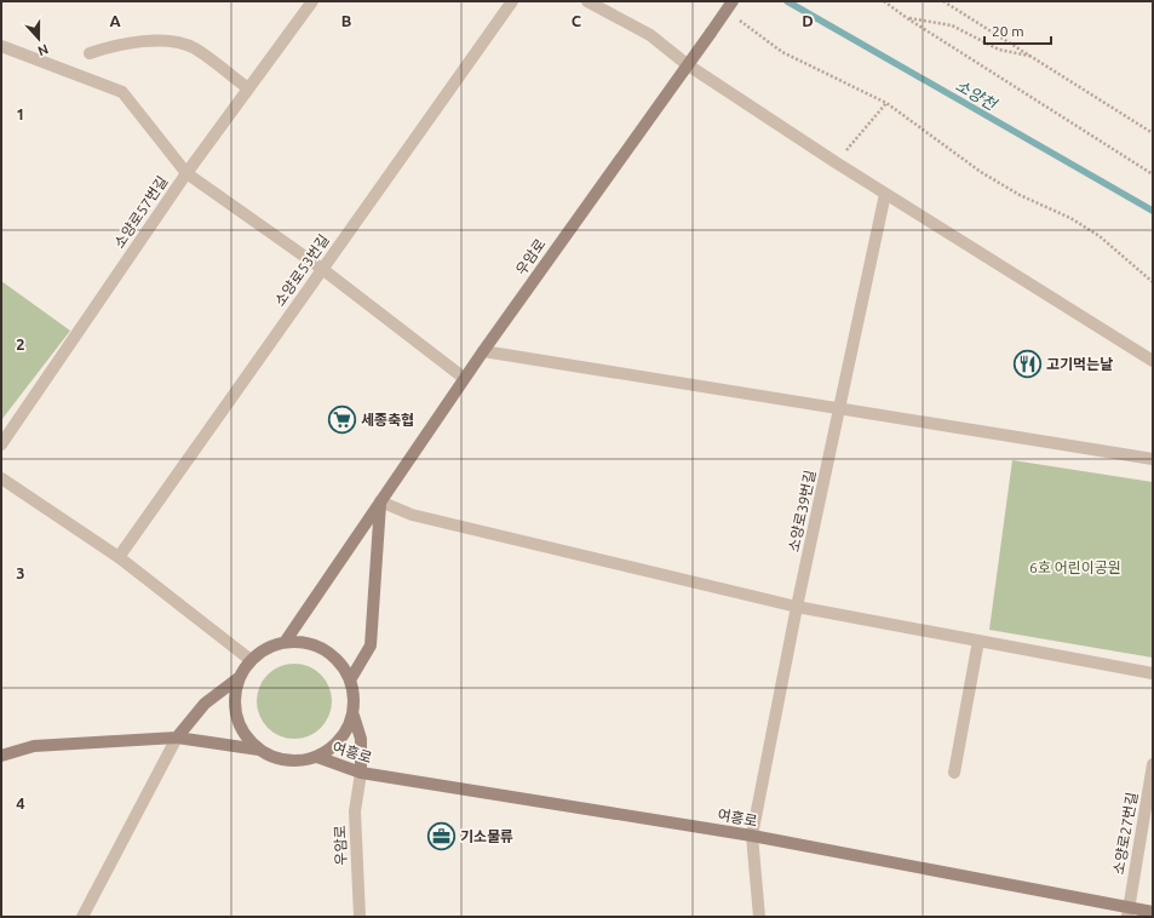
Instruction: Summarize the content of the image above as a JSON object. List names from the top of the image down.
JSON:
{
  "streets": {
    "street": [
      "소양로57번길",
      "우암로",
      "소양로53번길",
      "소양로39번길",
      "여흥로",
      "소양로27번길"
    ]
  },
  "crossings": [
    ["우암로", "여흥로"],
    ["소양로39번길", "여흥로"],
    ["여흥로", "소양로27번길"]
  ],
  "water": ["소양천"],
  "parks": ["6호 어린이공원"],
  "places": {
    "restaurant": ["고기먹는날"],
    "supermarket": ["세종축협"],
    "office": ["기소물류"]
  },
  "scale_bar": "20 m",
  "north": "bottom",
  "grid": {
    "columns": [
      "A",
      "B",
      "C",
      "D"
    ],
    "rows": [
      "1",
      "2",
      "3",
      "4"
    ]
  }
}
